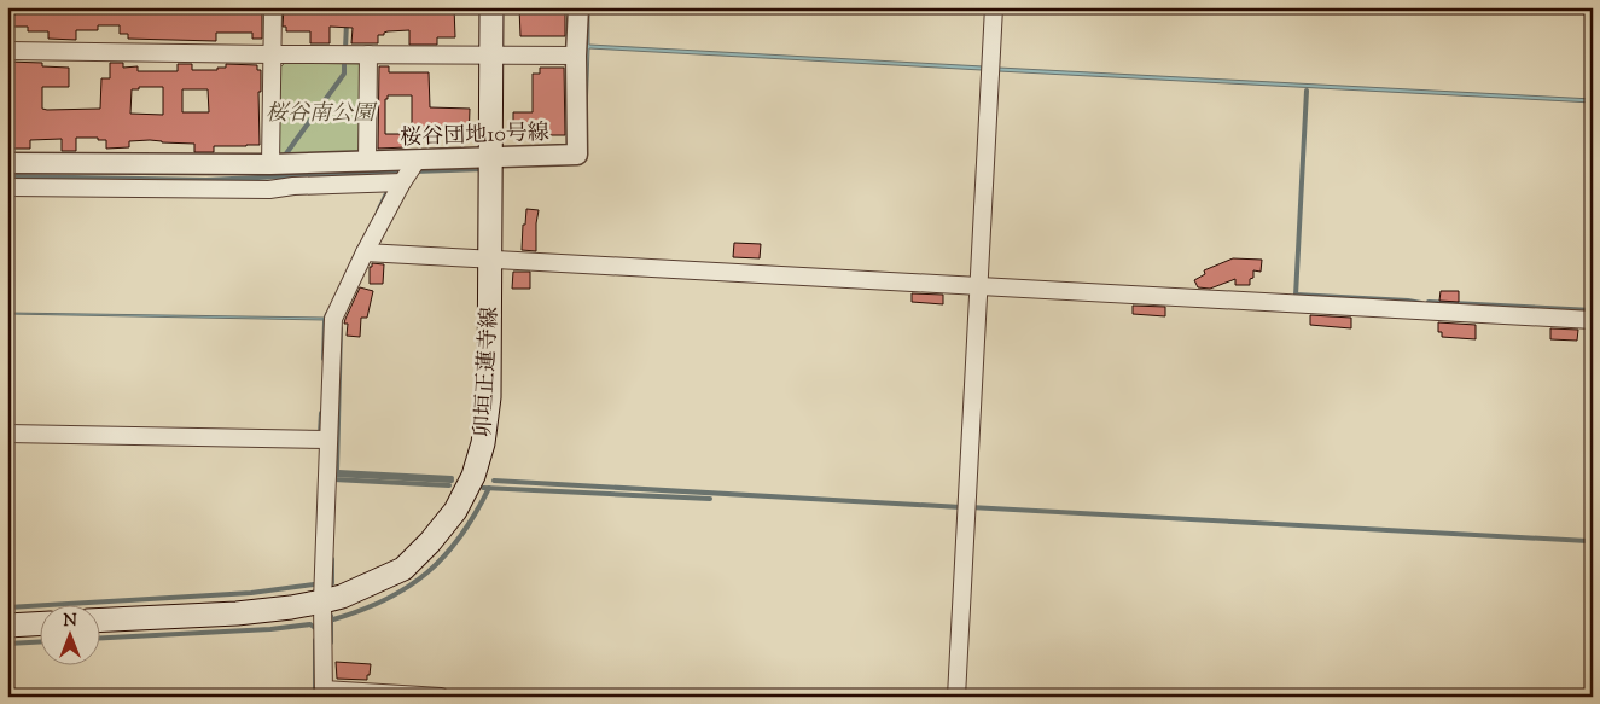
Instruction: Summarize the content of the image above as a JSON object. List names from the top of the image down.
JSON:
{
  "streets": {
    "main road": ["卯垣正蓮寺線"],
    "street": ["桜谷団地10号線"]
  },
  "crossings": [
    ["桜谷団地10号線", "卯垣正蓮寺線"]
  ],
  "parks": ["桜谷南公園"],
  "north": "top"
}
